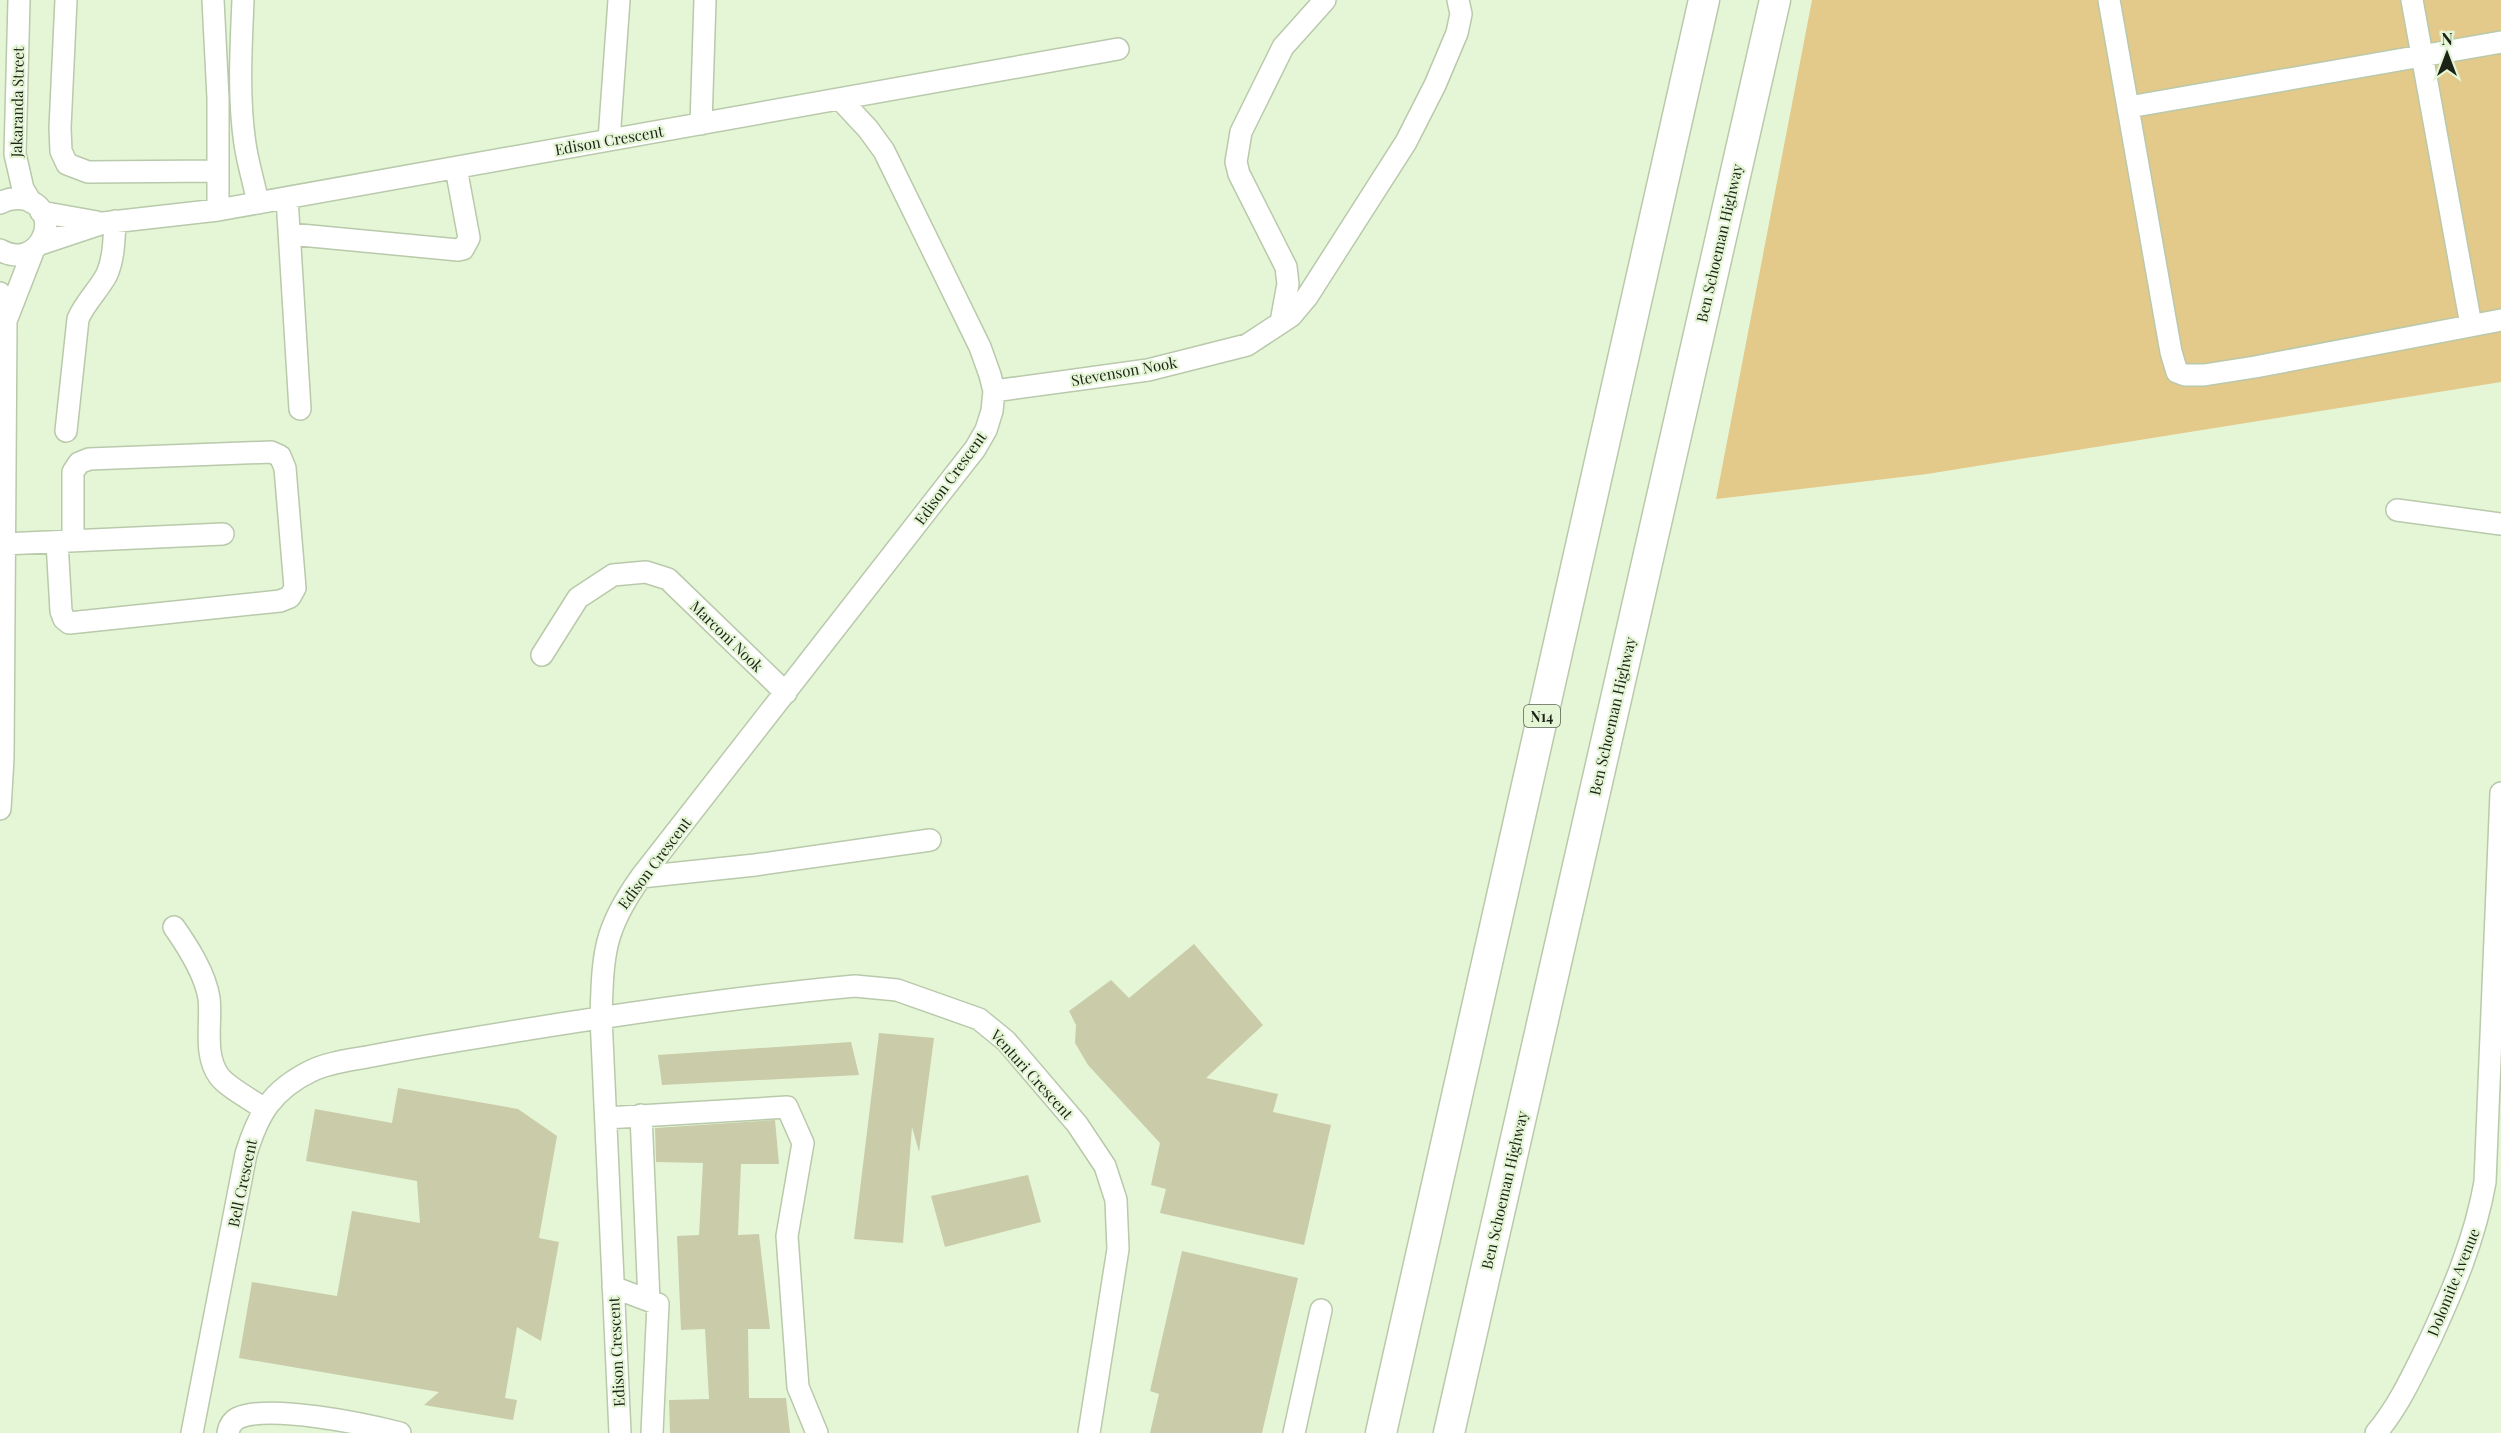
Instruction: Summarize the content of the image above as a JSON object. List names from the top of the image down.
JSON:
{
  "streets": {
    "highway": ["Ben Schoeman Highway", "N14"],
    "street": [
      "Jakaranda Street",
      "Edison Crescent",
      "Stevenson Nook",
      "Marconi Nook",
      "Venturi Crescent",
      "Bell Crescent",
      "Dolomite Avenue"
    ]
  },
  "crossings": [
    ["Jakaranda Street", "Edison Crescent"],
    ["Edison Crescent", "Stevenson Nook"],
    ["Edison Crescent", "Marconi Nook"],
    ["Edison Crescent", "Venturi Crescent"],
    ["Edison Crescent", "Bell Crescent"],
    ["Venturi Crescent", "Bell Crescent"]
  ],
  "north": "top"
}
